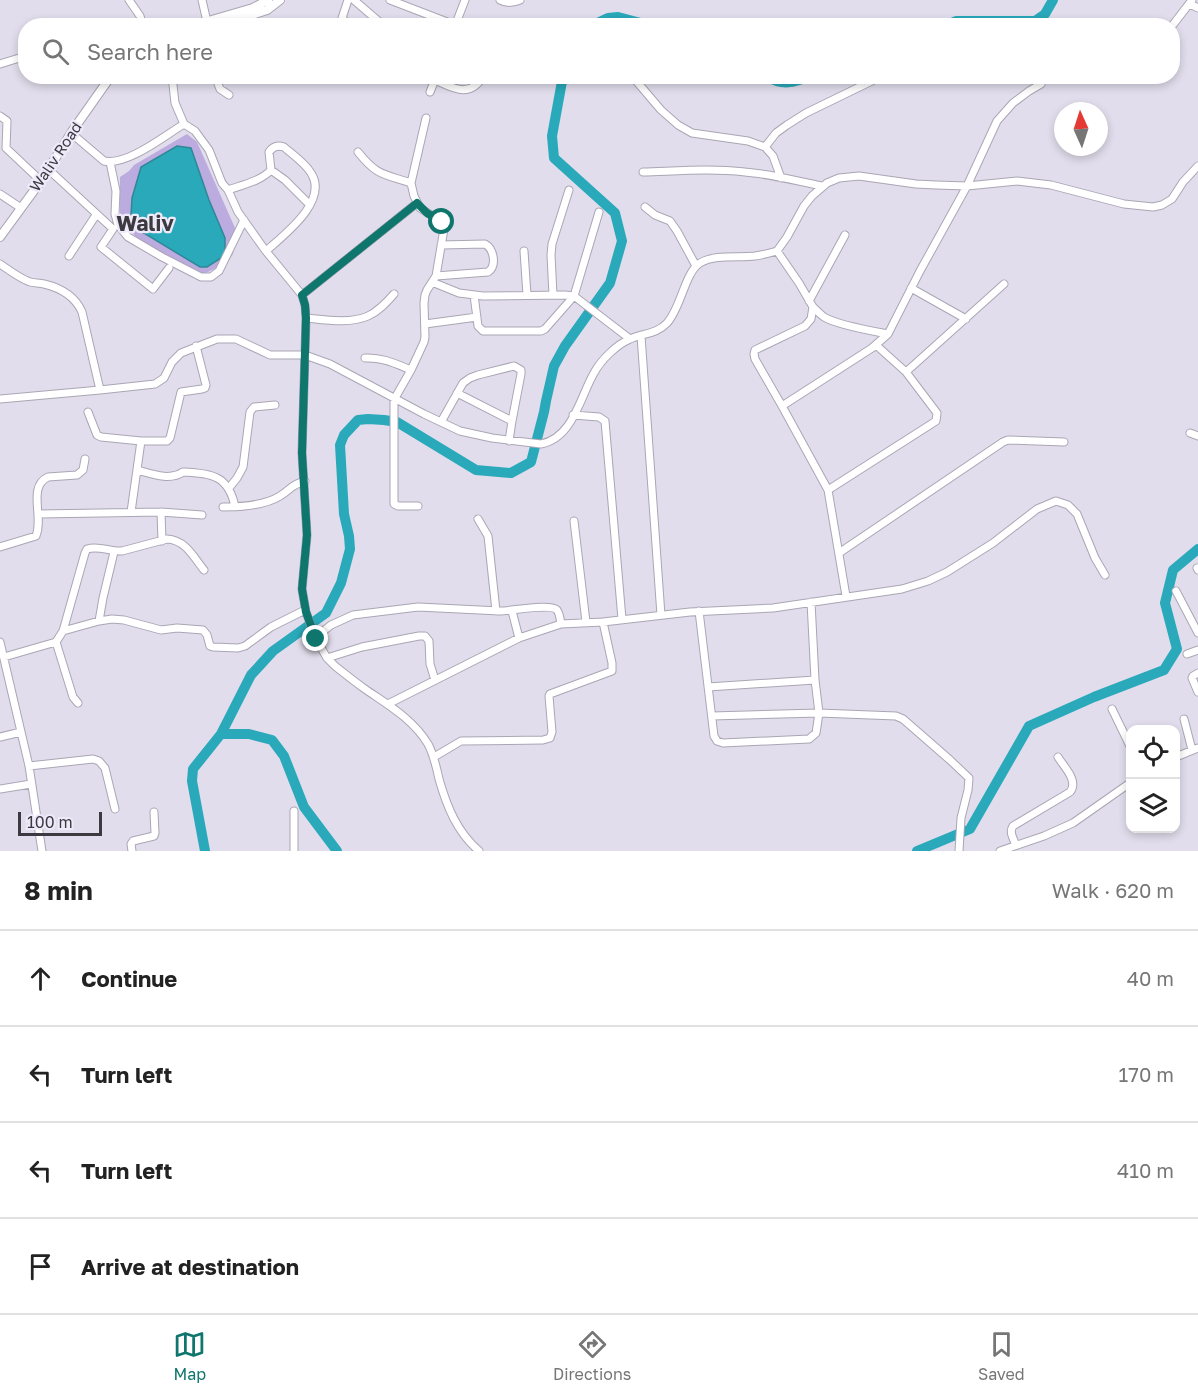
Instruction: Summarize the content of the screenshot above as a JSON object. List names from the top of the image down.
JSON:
{
  "streets": {
    "main road": ["Waliv Road"]
  },
  "districts": ["Waliv"],
  "scale_bar": "100 m",
  "north": "top",
  "page": {
    "search": "Search here",
    "scale": "100 m",
    "heading": ["8 min", "Walk · 620 m"],
    "list": [
      ["Continue", "40 m"],
      ["Turn left", "170 m"],
      ["Turn left", "410 m"],
      "Arrive at destination"
    ],
    "nav": ["Map", "Directions", "Saved"]
  }
}
